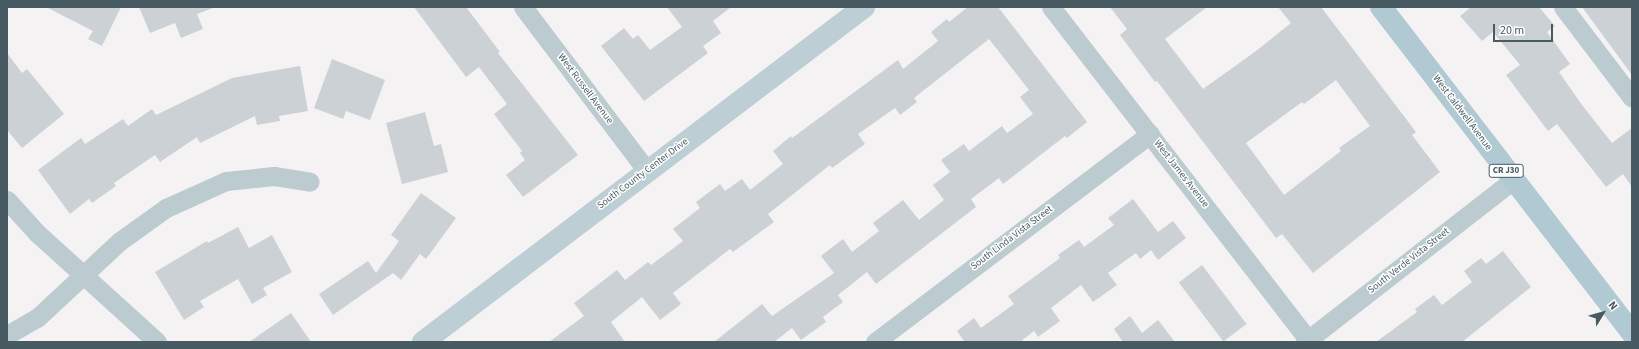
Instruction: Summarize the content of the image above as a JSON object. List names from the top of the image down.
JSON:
{
  "streets": {
    "main road": ["West Caldwell Avenue", "CR J30"],
    "street": [
      "West Russell Avenue",
      "South County Center Drive",
      "West James Avenue",
      "South Linda Vista Street",
      "South Verde Vista Street"
    ]
  },
  "crossings": [
    ["West Russell Avenue", "South County Center Drive"],
    ["West Caldwell Avenue", "South Verde Vista Street"],
    ["West James Avenue", "South Linda Vista Street"],
    ["West James Avenue", "South Verde Vista Street"]
  ],
  "scale_bar": "20 m",
  "north": "top right"
}
